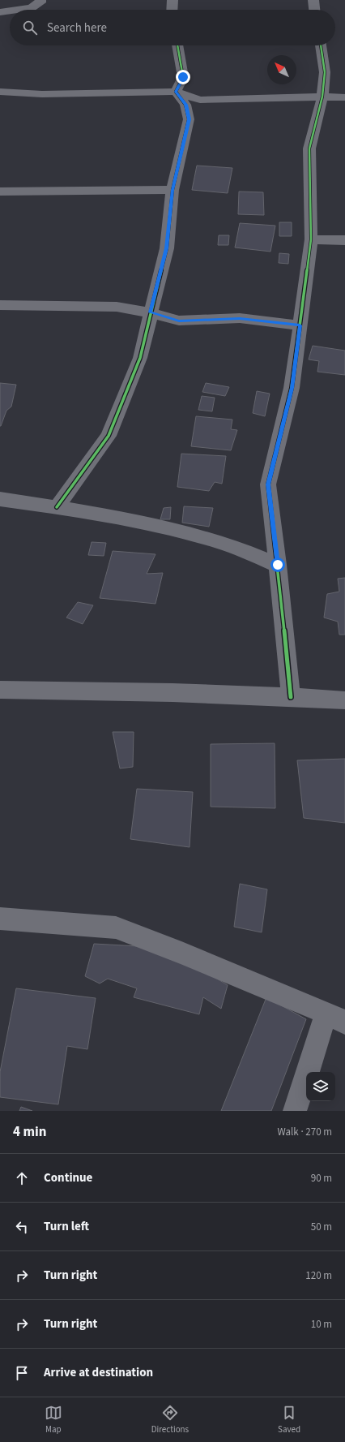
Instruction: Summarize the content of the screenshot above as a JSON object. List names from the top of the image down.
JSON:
{
  "north": "top left",
  "page": {
    "search": "Search here",
    "heading": ["4 min", "Walk · 270 m"],
    "list": [
      ["Continue", "90 m"],
      ["Turn left", "50 m"],
      ["Turn right", "120 m"],
      ["Turn right", "10 m"],
      "Arrive at destination"
    ],
    "nav": ["Map", "Directions", "Saved"]
  }
}
